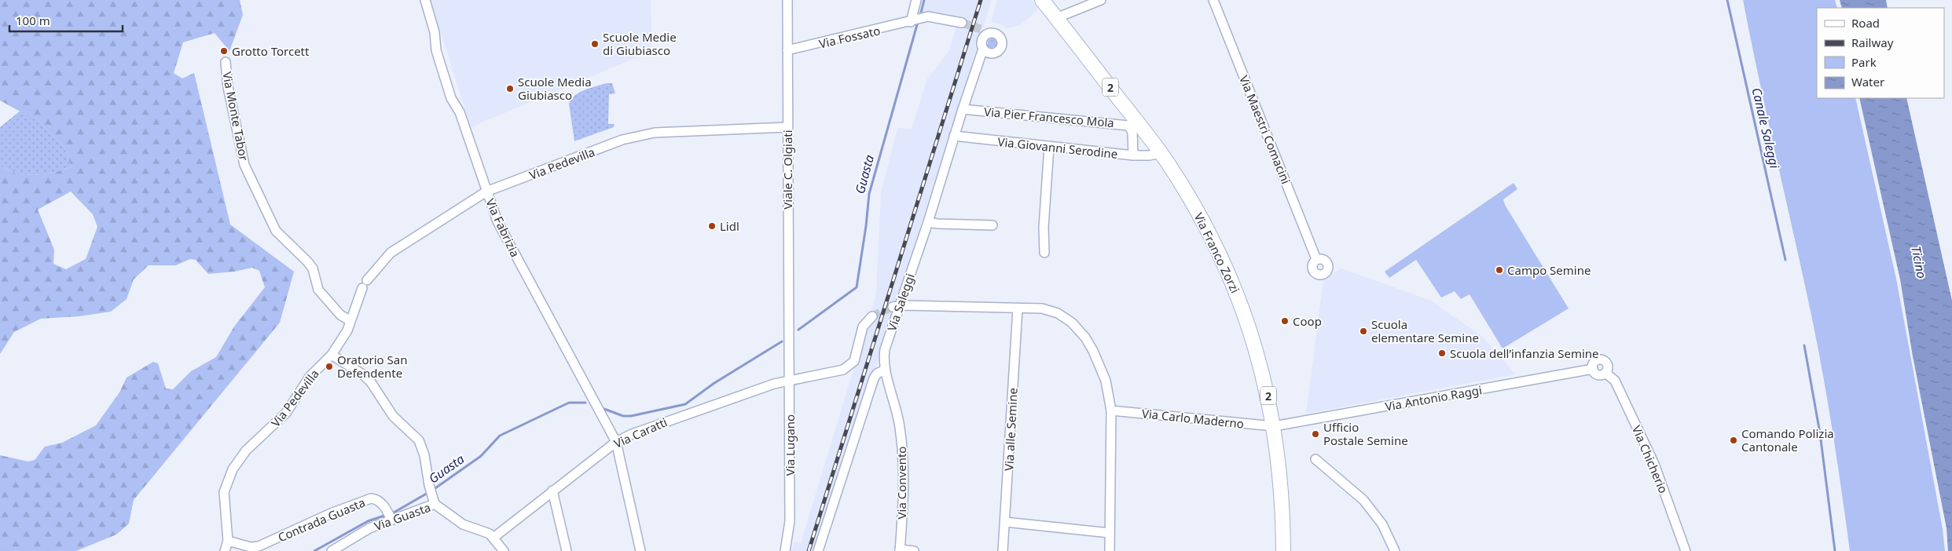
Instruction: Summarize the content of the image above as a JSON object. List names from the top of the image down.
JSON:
{
  "streets": {
    "main road": ["2", "Via Franco Zorzi"],
    "street": [
      "Via Fossato",
      "Via Monte Tabor",
      "Via Pier Francesco Mola",
      "Via Maestri Comacini",
      "Via Giovanni Serodine",
      "Via Pedevilla",
      "Viale C. Olgiati",
      "Via Fabrizia",
      "Via Saleggi",
      "Via Antonio Raggi",
      "Via Carlo Maderno",
      "Via alle Semine",
      "Via Caratti",
      "Via Lugano",
      "Via Chicherio",
      "Via Convento",
      "Via Guasta",
      "Contrada Guasta"
    ]
  },
  "crossings": [
    ["Via Fossato", "Viale C. Olgiati"],
    ["Via Monte Tabor", "Via Pedevilla"],
    ["Via Pier Francesco Mola", "Via Giovanni Serodine"],
    ["Via Pier Francesco Mola", "Via Saleggi"],
    ["Via Giovanni Serodine", "Via Franco Zorzi"],
    ["Via Giovanni Serodine", "Via Saleggi"],
    ["Via Pedevilla", "Viale C. Olgiati"],
    ["Via Pedevilla", "Via Fabrizia"],
    ["Via Pedevilla", "Contrada Guasta"],
    ["Viale C. Olgiati", "Via Lugano"],
    ["Via Fabrizia", "Via Caratti"],
    ["Via Franco Zorzi", "Via Antonio Raggi"],
    ["Via Franco Zorzi", "Via Carlo Maderno"],
    ["Via Saleggi", "Via Convento"],
    ["Via Antonio Raggi", "Via Carlo Maderno"],
    ["Via Antonio Raggi", "Via Chicherio"],
    ["Via Caratti", "Via Lugano"],
    ["Via Caratti", "Via Guasta"],
    ["Via Guasta", "Contrada Guasta"]
  ],
  "water": ["Canale Saleggi", "Guasta", "Ticino"],
  "places": [
    "Scuole Medie di Giubiasco",
    "Grotto Torcett",
    "Scuole Media Giubiasco",
    "Lidl",
    "Campo Semine",
    "Coop",
    "Scuola elementare Semine",
    "Scuola dell’infanzia Semine",
    "Oratorio San Defendente",
    "Ufficio Postale Semine",
    "Comando Polizia Cantonale"
  ],
  "legend": [
    "Road",
    "Railway",
    "Park",
    "Water"
  ],
  "scale_bar": "100 m"
}
